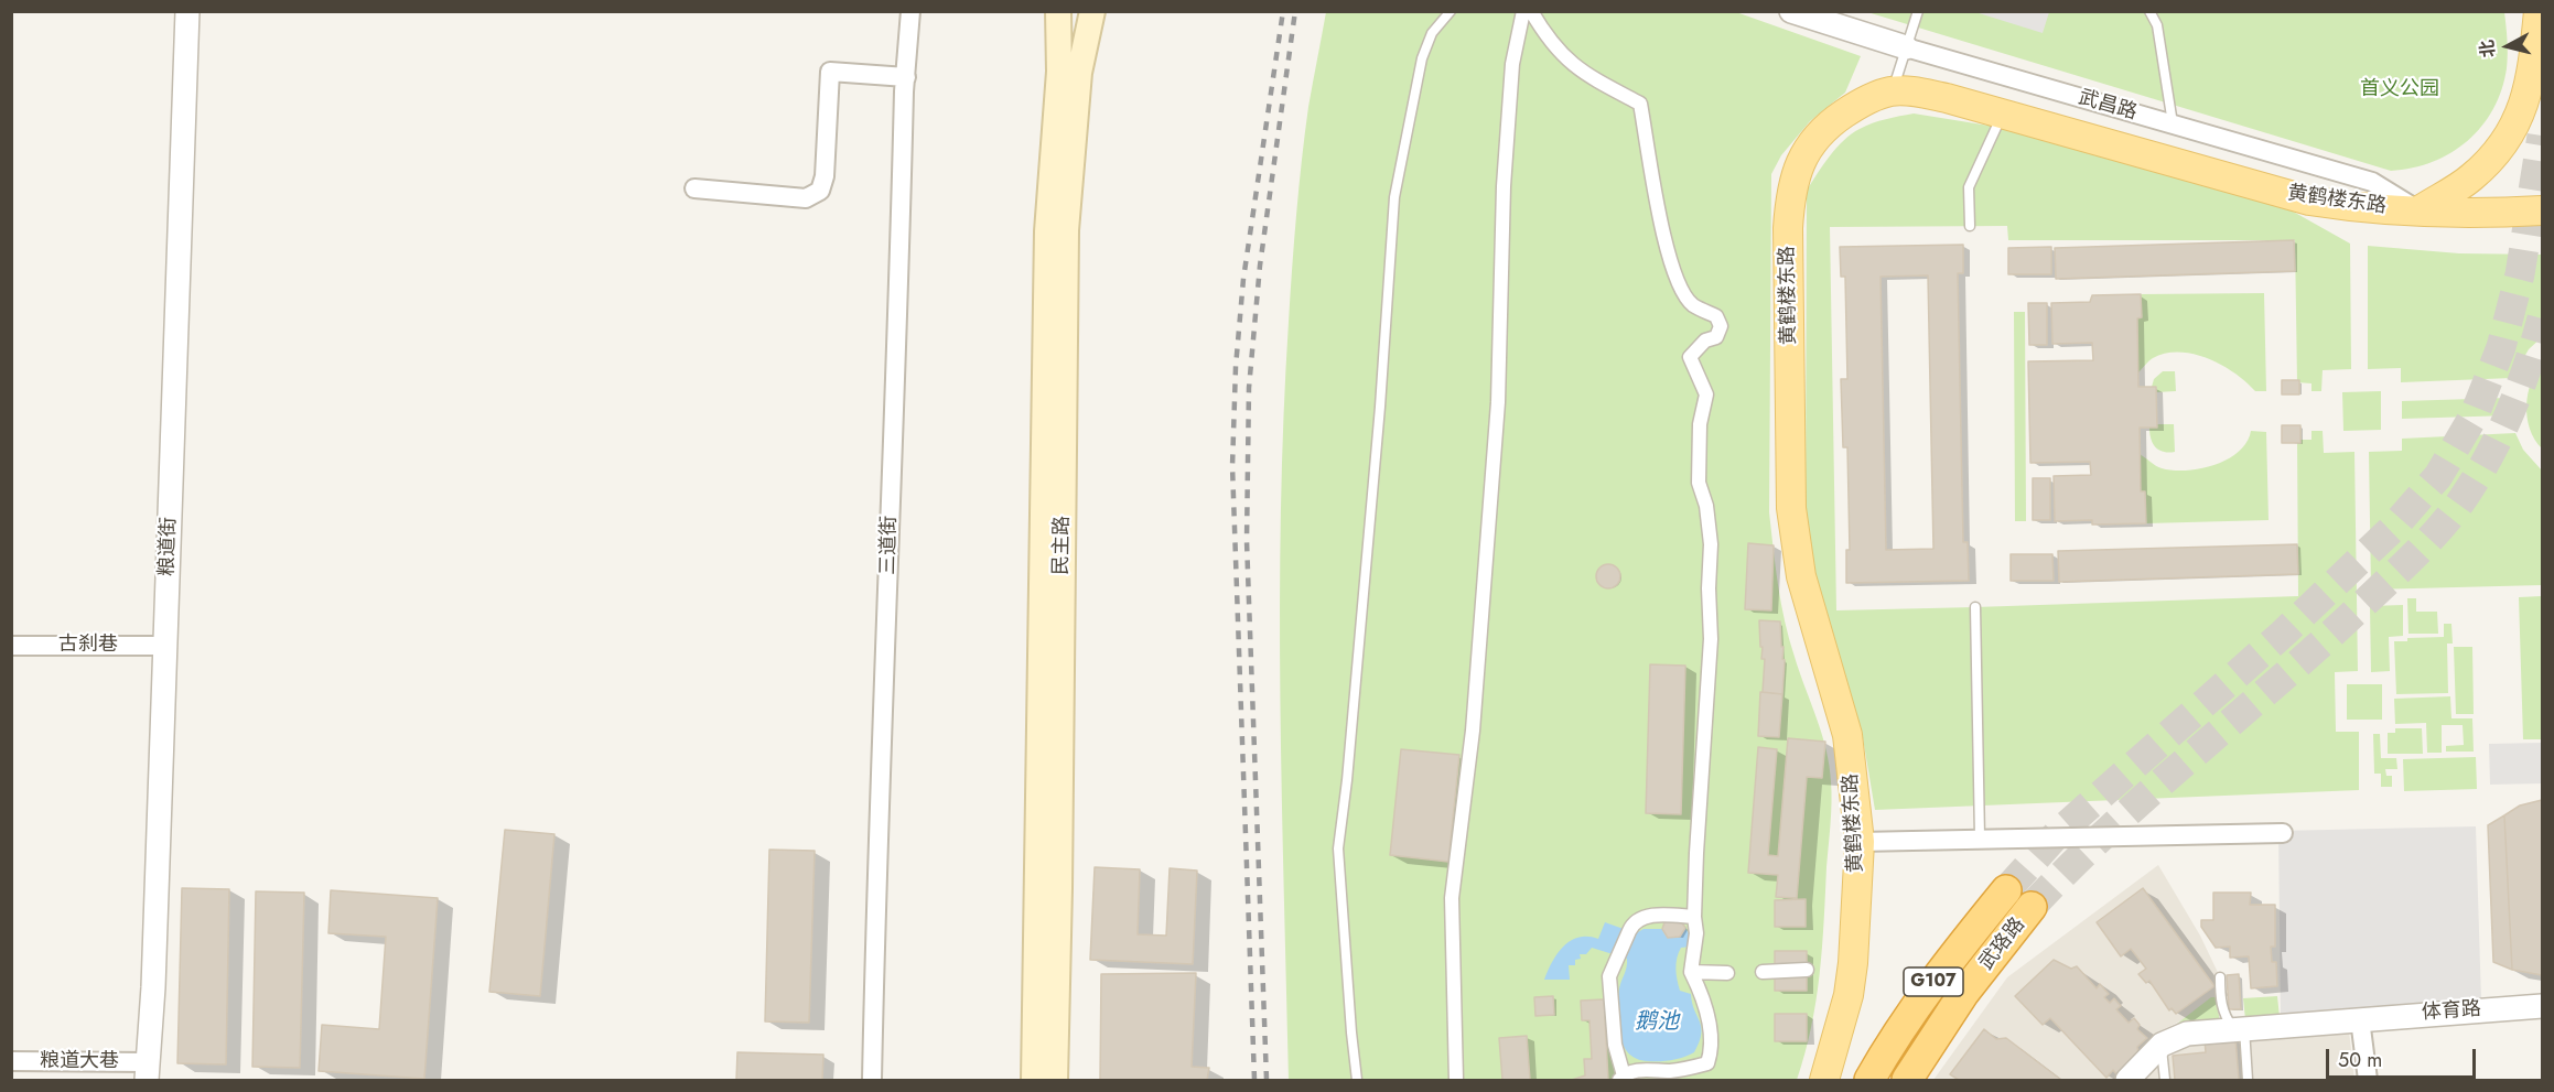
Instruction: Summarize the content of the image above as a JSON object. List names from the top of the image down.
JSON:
{
  "streets": {
    "highway": ["武珞路", "G107"],
    "main road": ["黄鹤楼东路", "民主路"],
    "street": [
      "武昌路",
      "三道街",
      "粮道街",
      "古刹巷",
      "体育路",
      "粮道大巷"
    ]
  },
  "crossings": [
    ["武昌路", "黄鹤楼东路"],
    ["粮道街", "古刹巷"],
    ["粮道街", "粮道大巷"]
  ],
  "water": ["鹅池"],
  "parks": ["首义公园"],
  "scale_bar": "50 m",
  "north": "left"
}
